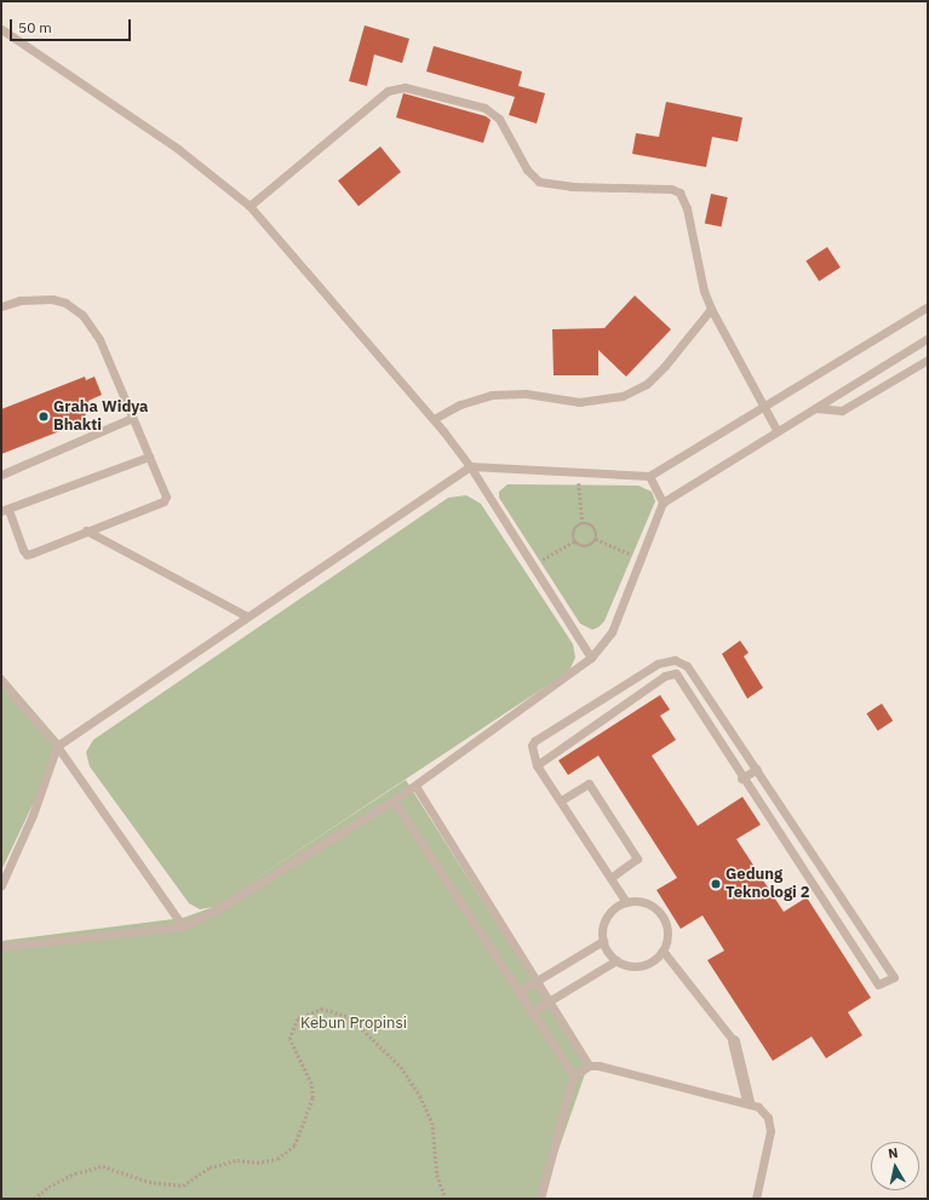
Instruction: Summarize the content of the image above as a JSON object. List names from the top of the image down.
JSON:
{
  "parks": ["Kebun Propinsi"],
  "places": ["Graha Widya Bhakti", "Gedung Teknologi 2"],
  "scale_bar": "50 m",
  "north": "top"
}
